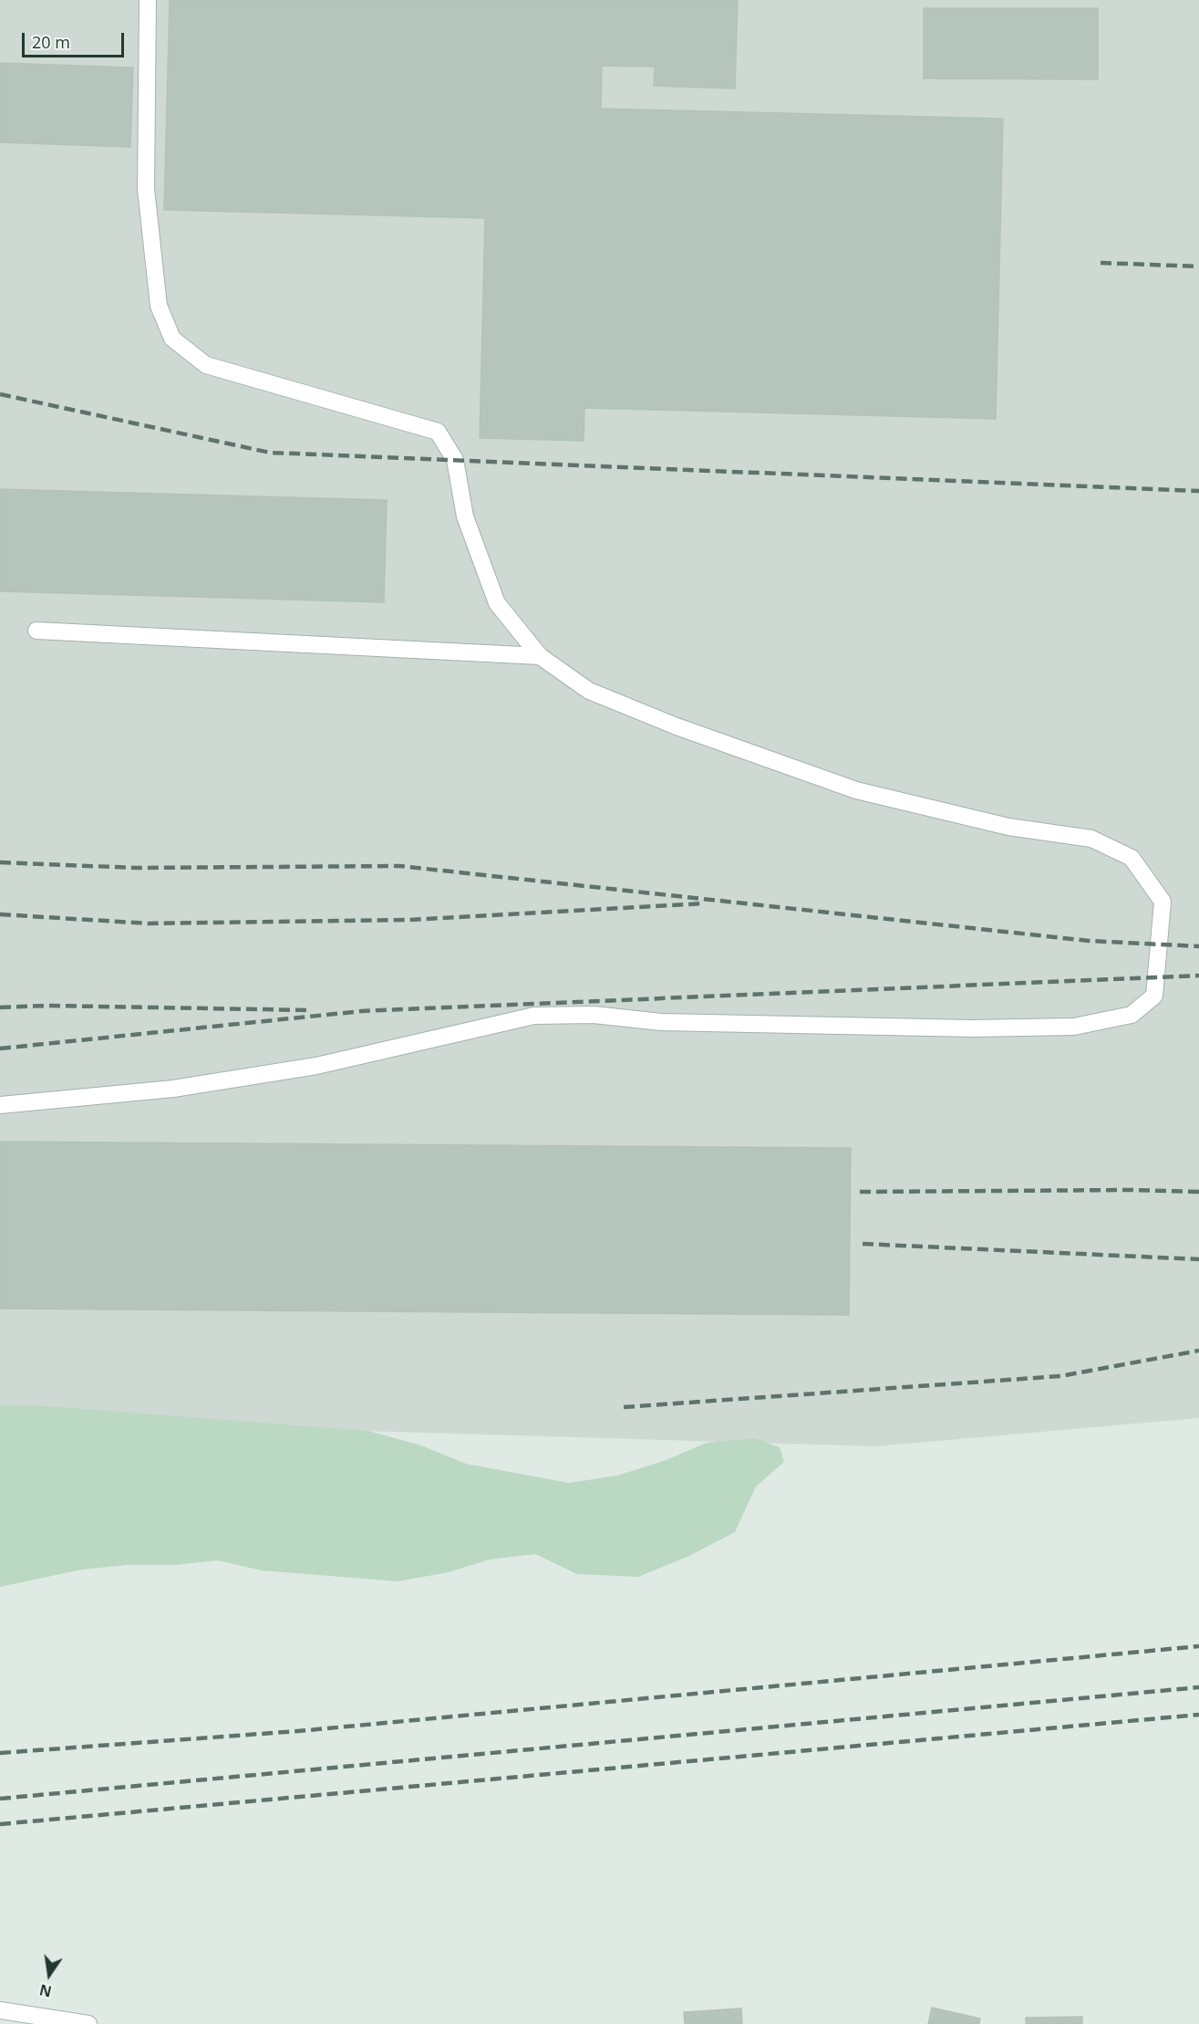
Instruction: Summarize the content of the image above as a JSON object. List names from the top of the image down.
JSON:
{
  "scale_bar": "20 m",
  "north": "bottom"
}
